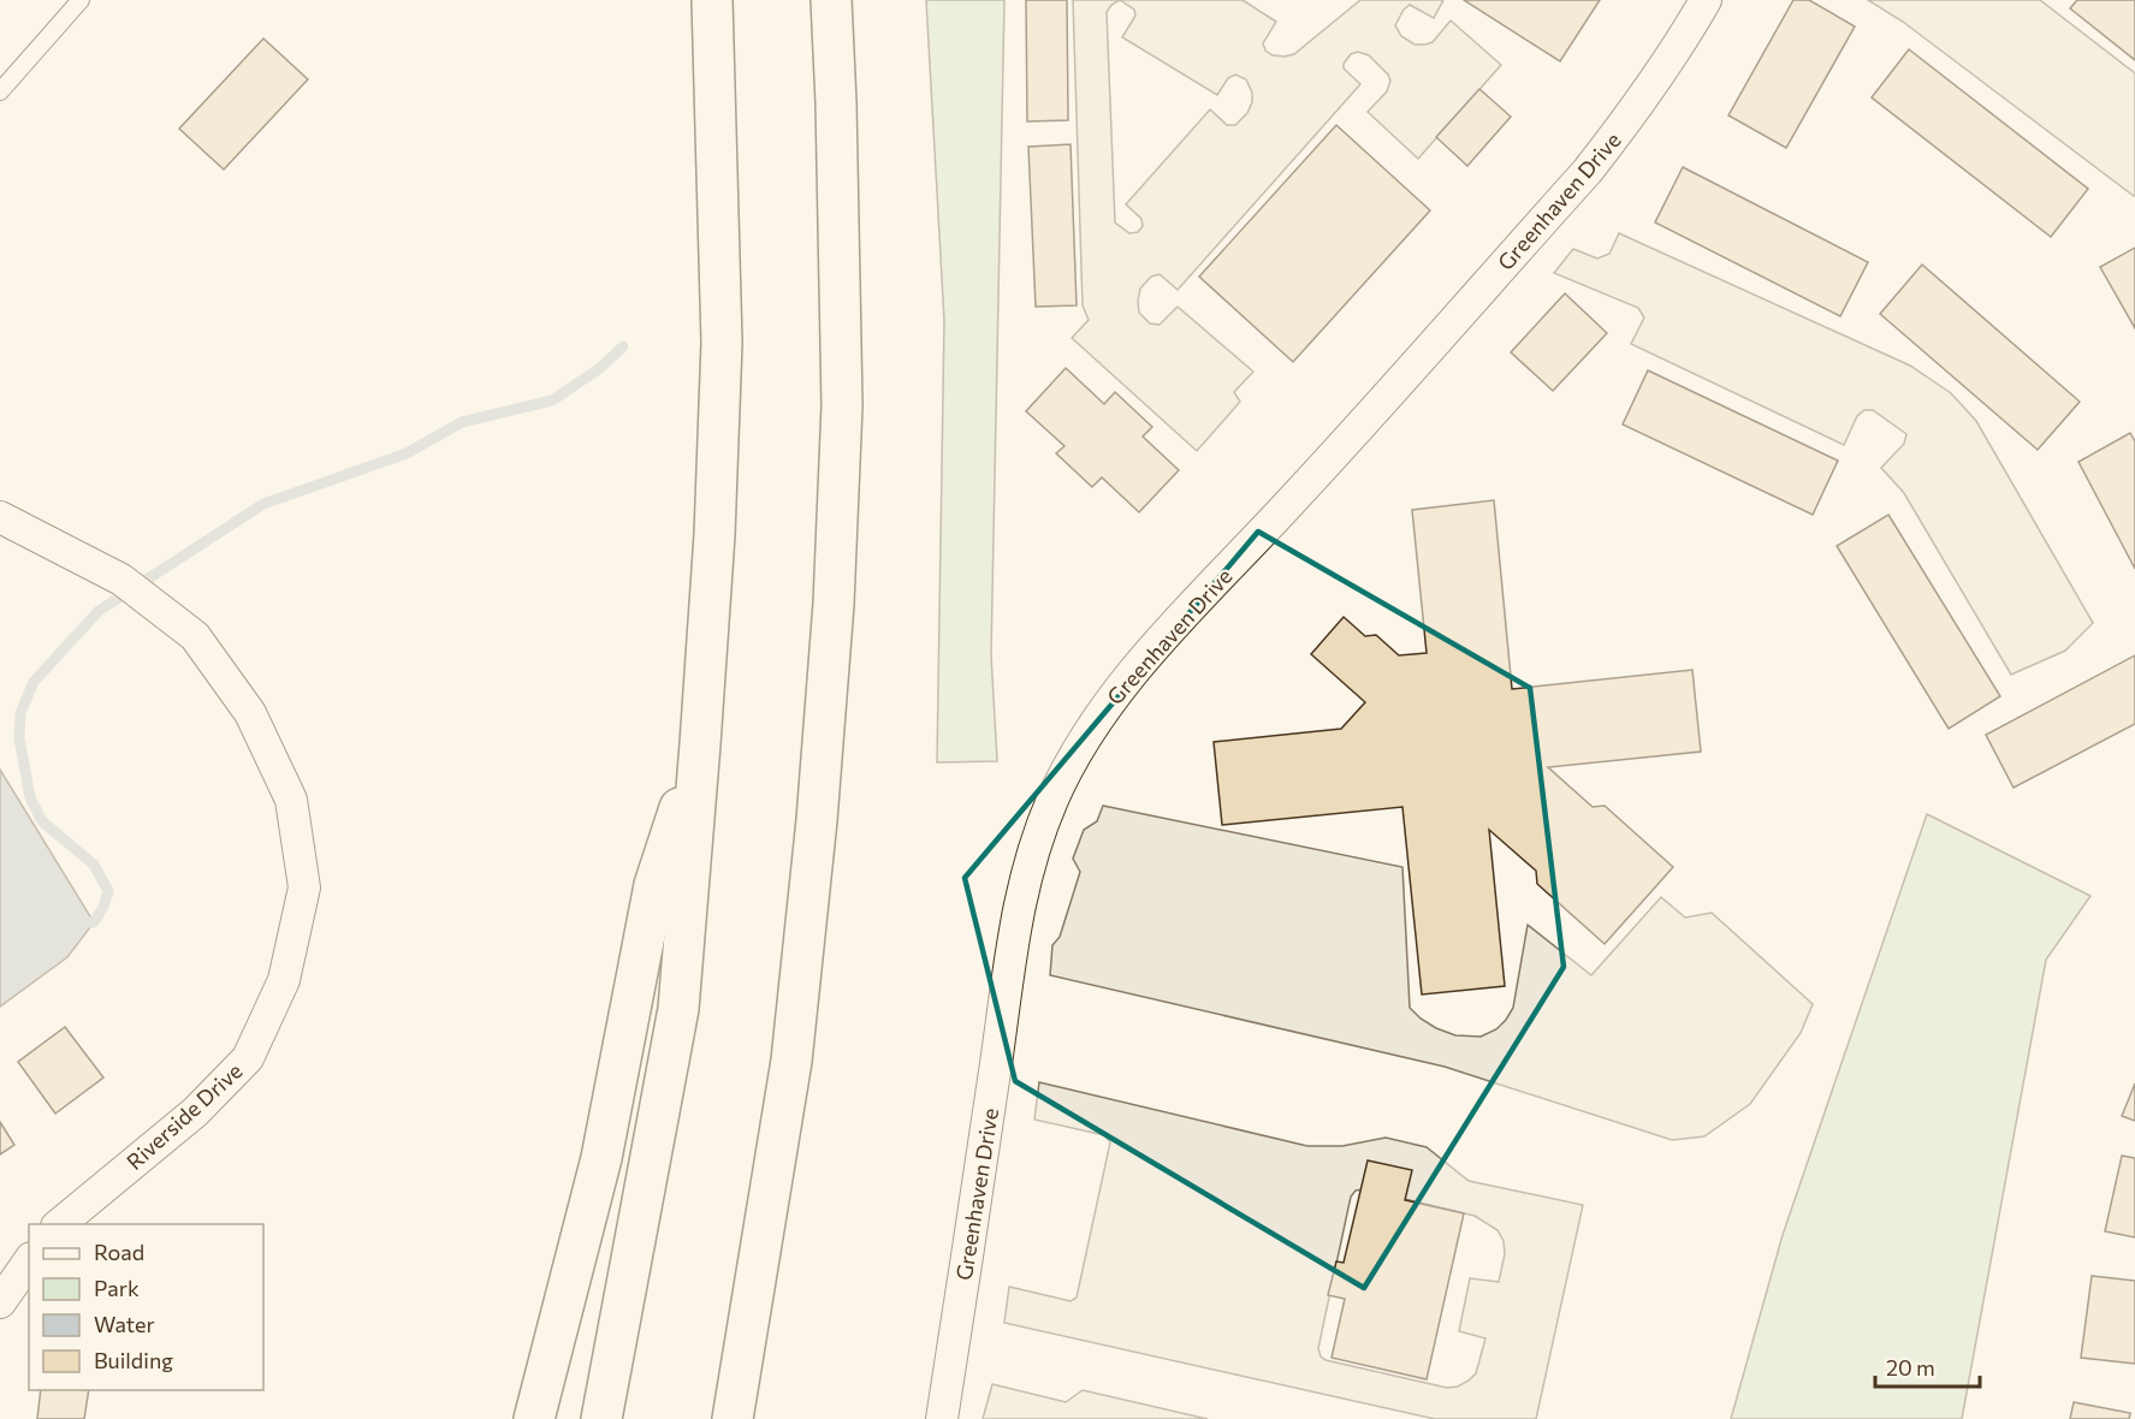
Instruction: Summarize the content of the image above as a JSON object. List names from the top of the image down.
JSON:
{
  "streets": {
    "street": ["Greenhaven Drive", "Riverside Drive"]
  },
  "legend": [
    "Road",
    "Park",
    "Water",
    "Building"
  ],
  "scale_bar": "20 m"
}
